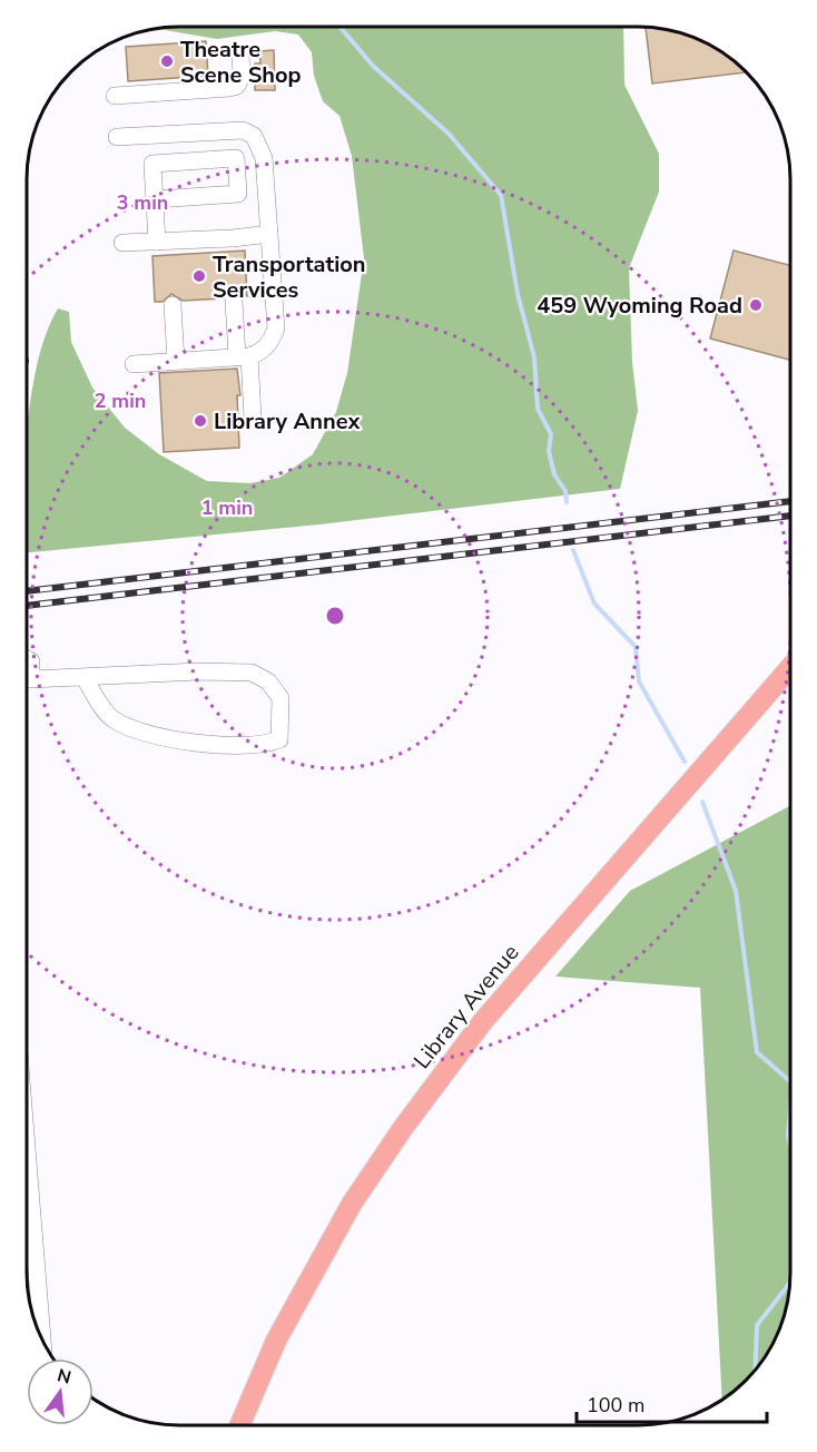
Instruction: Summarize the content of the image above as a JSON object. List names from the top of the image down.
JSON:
{
  "streets": {
    "main road": ["Library Avenue"]
  },
  "places": [
    "Theatre Scene Shop",
    "Transportation Services",
    "459 Wyoming Road",
    "Library Annex"
  ],
  "scale_bar": "100 m",
  "north": "top",
  "rings": ["3 min", "2 min", "1 min"]
}
